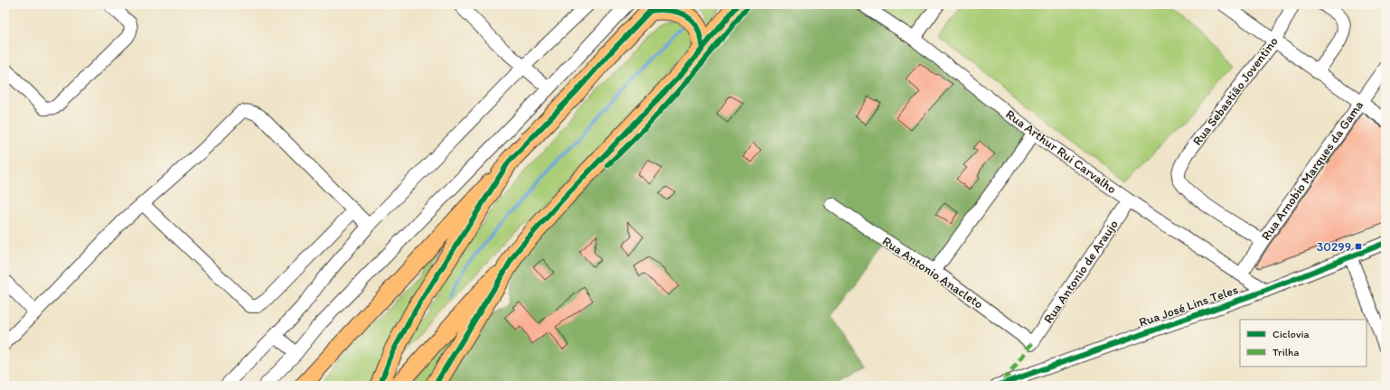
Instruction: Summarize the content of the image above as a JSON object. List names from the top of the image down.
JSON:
{
  "streets": {
    "street": [
      "Rua Sebastião Joventino",
      "Rua Arthur Rui Carvalho",
      "Rua Arnobio Marques da Gama",
      "Rua Antonio de Araujo",
      "Rua Antonio Anacleto",
      "Rua José Lins Teles"
    ]
  },
  "crossings": [
    ["Rua Sebastião Joventino", "Rua Arnobio Marques da Gama"],
    ["Rua Arthur Rui Carvalho", "Rua Arnobio Marques da Gama"],
    ["Rua Arthur Rui Carvalho", "Rua Antonio de Araujo"],
    ["Rua Arthur Rui Carvalho", "Rua José Lins Teles"],
    ["Rua Antonio de Araujo", "Rua Antonio Anacleto"]
  ],
  "places": {
    "transit": ["30299"]
  },
  "legend": ["Ciclovia", "Trilha"]
}
